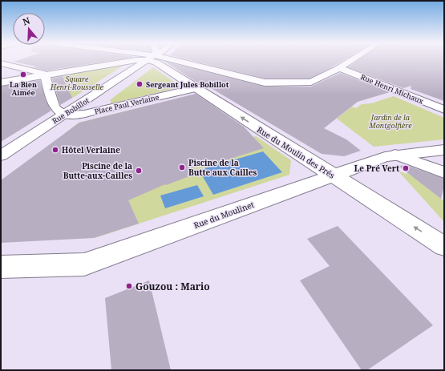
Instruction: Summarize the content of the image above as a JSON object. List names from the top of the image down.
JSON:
{
  "streets": {
    "street": [
      "Rue Henri Michaux",
      "Place Paul Verlaine",
      "Rue Bobillot",
      "Rue du Moulin des Prés",
      "Rue du Moulinet"
    ]
  },
  "crossings": [
    ["Place Paul Verlaine", "Rue Bobillot"],
    ["Place Paul Verlaine", "Rue du Moulin des Prés"],
    ["Rue du Moulin des Prés", "Rue du Moulinet"]
  ],
  "one_way": ["Rue du Moulin des Prés"],
  "parks": ["Square Henri-Rousselle", "Jardin de la Montgolfière"],
  "places": [
    "La Bien Aimée",
    "Sergeant Jules Bobillot",
    "Hôtel Verlaine",
    "Piscine de la Butte aux Cailles",
    "Le Pré Vert",
    "Piscine de la Butte-aux-Cailles",
    "Gouzou : Mario"
  ],
  "north": "top"
}
